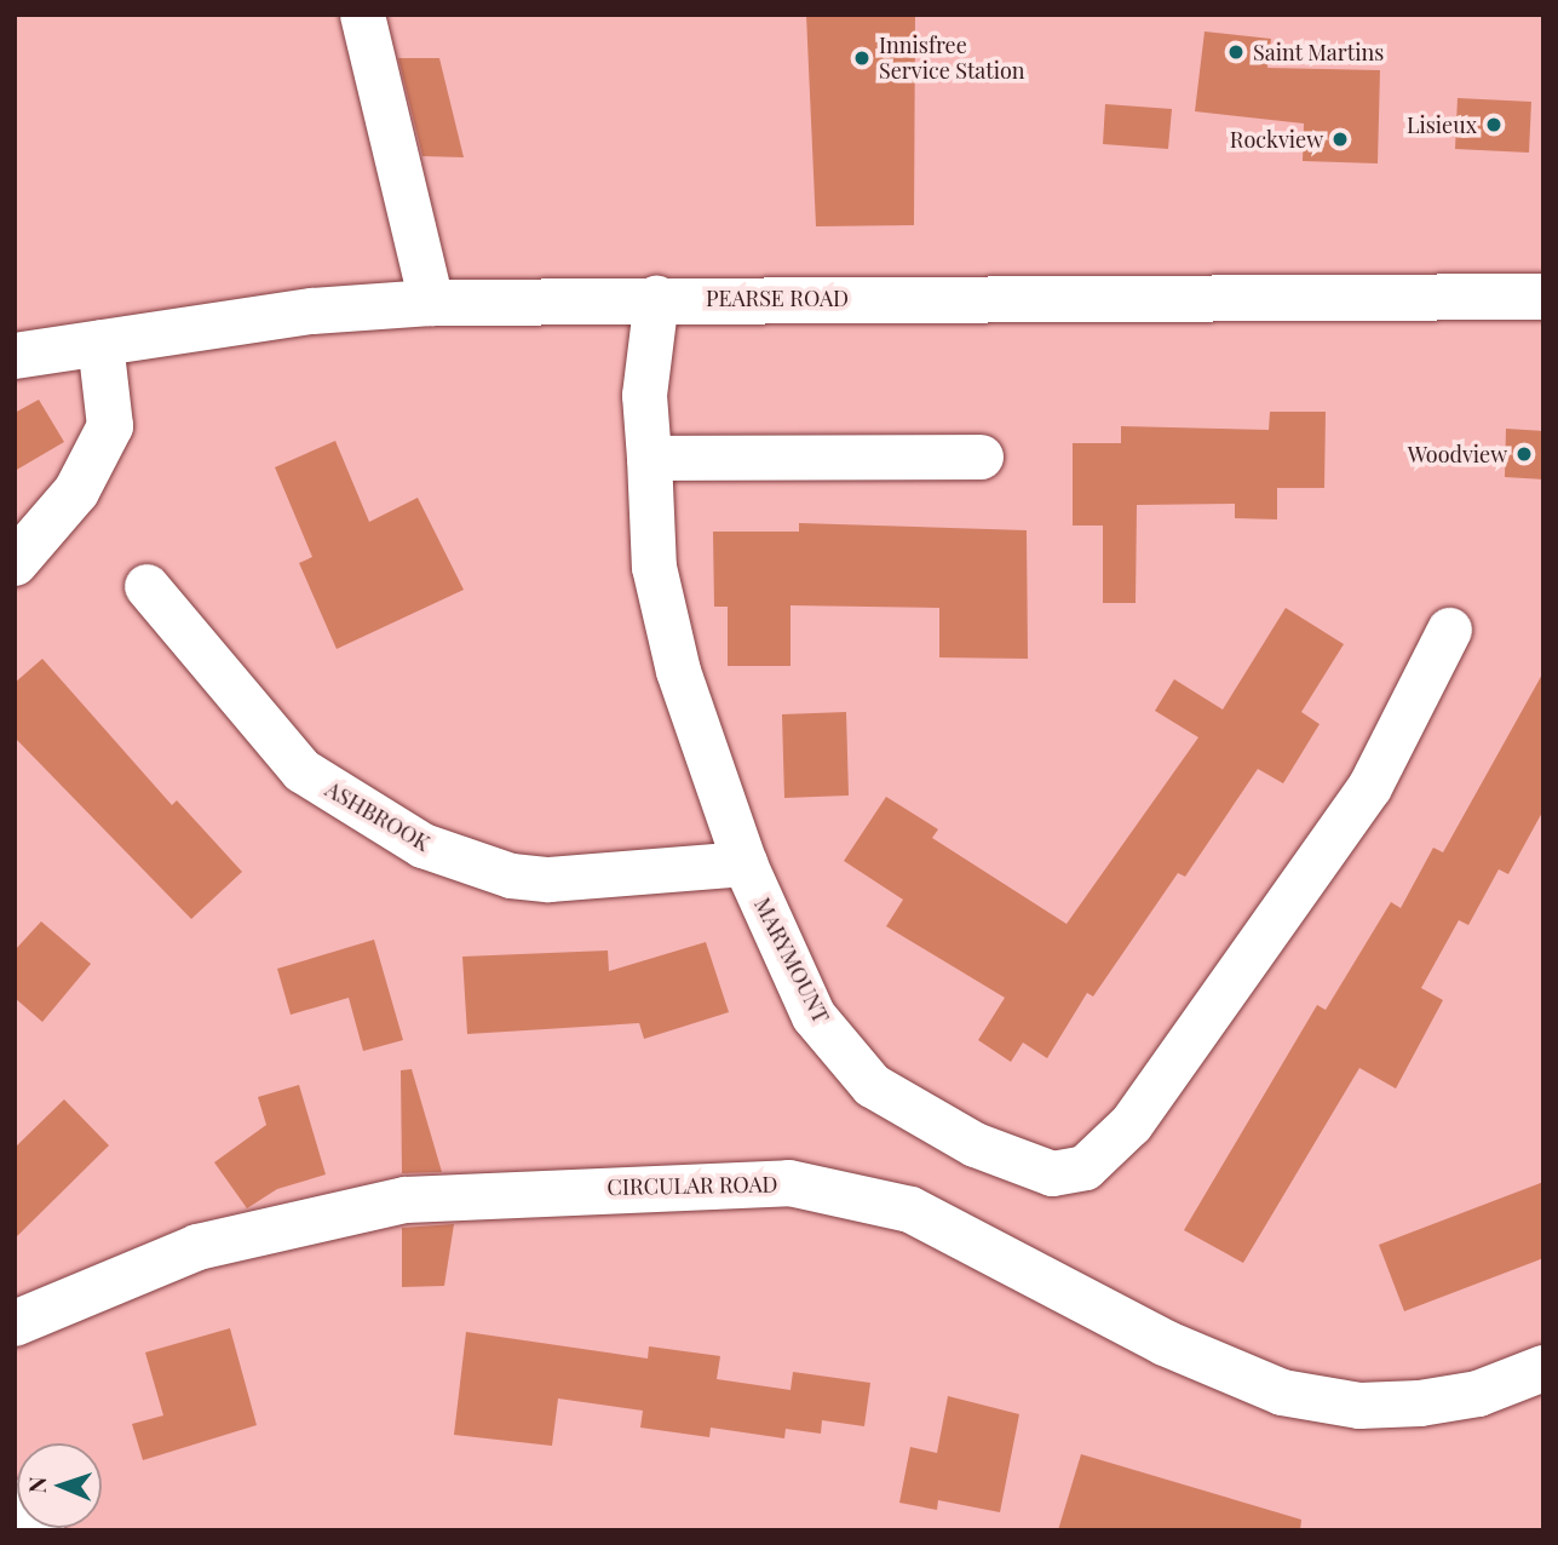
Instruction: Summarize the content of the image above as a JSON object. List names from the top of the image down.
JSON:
{
  "streets": {
    "main road": ["PEARSE ROAD", "CIRCULAR ROAD"],
    "street": ["ASHBROOK", "MARYMOUNT"]
  },
  "crossings": [
    ["PEARSE ROAD", "MARYMOUNT"],
    ["ASHBROOK", "MARYMOUNT"]
  ],
  "places": [
    "Saint Martins",
    "Innisfree Service Station",
    "Lisieux",
    "Rockview",
    "Woodview"
  ],
  "north": "left"
}
